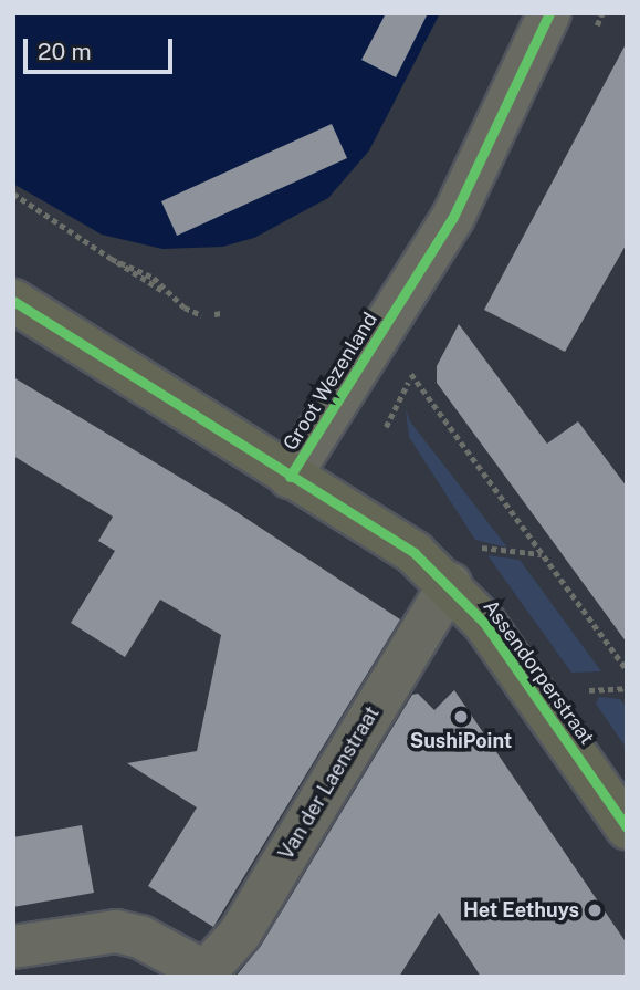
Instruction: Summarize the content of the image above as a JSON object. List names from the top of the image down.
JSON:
{
  "streets": {
    "main road": ["Groot Wezenland", "Assendorperstraat"],
    "street": ["Van der Laenstraat"]
  },
  "crossings": [
    ["Groot Wezenland", "Assendorperstraat"],
    ["Assendorperstraat", "Van der Laenstraat"]
  ],
  "places": ["SushiPoint", "Het Eethuys"],
  "scale_bar": "20 m"
}
